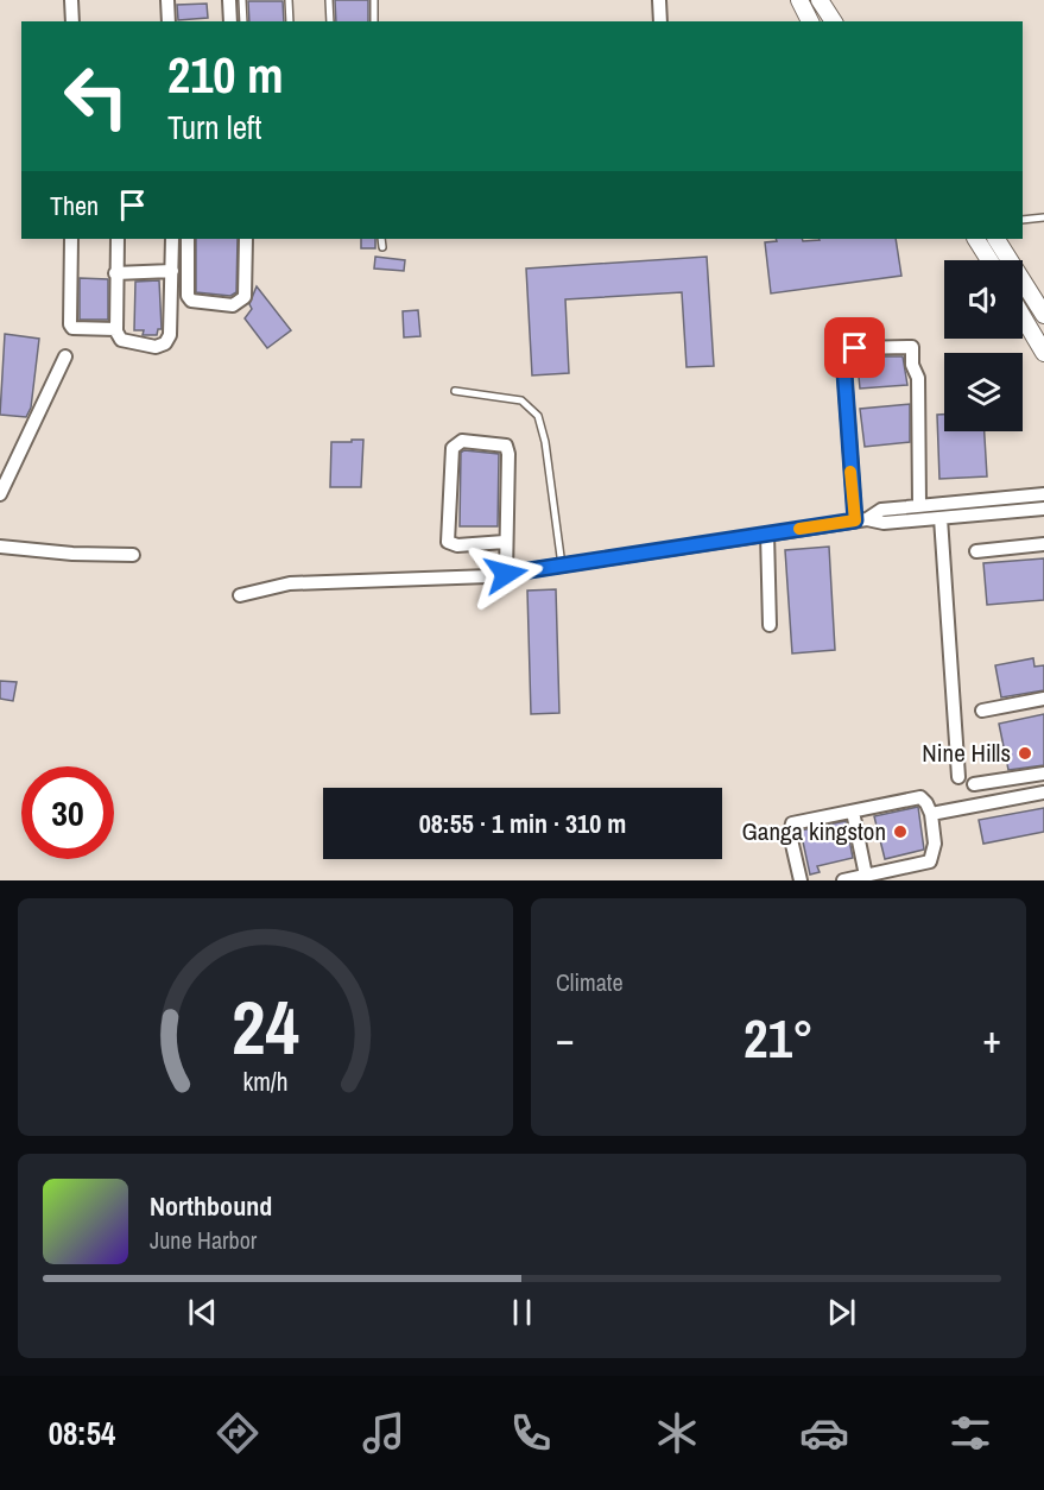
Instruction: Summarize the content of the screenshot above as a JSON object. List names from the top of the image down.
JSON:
{
  "places": ["Nine Hills", "Ganga kingston"],
  "page": {
    "turn": ["210 m", "Turn left"],
    "then": "Then",
    "limit": "30",
    "trip": "08:55 · 1 min · 310 m",
    "tile": "Climate",
    "heat": ["−", "21°", "+"],
    "song": ["Northbound", "June Harbor"],
    "tabs": "08:54",
    "gauge": ["24", "km/h"]
  }
}
